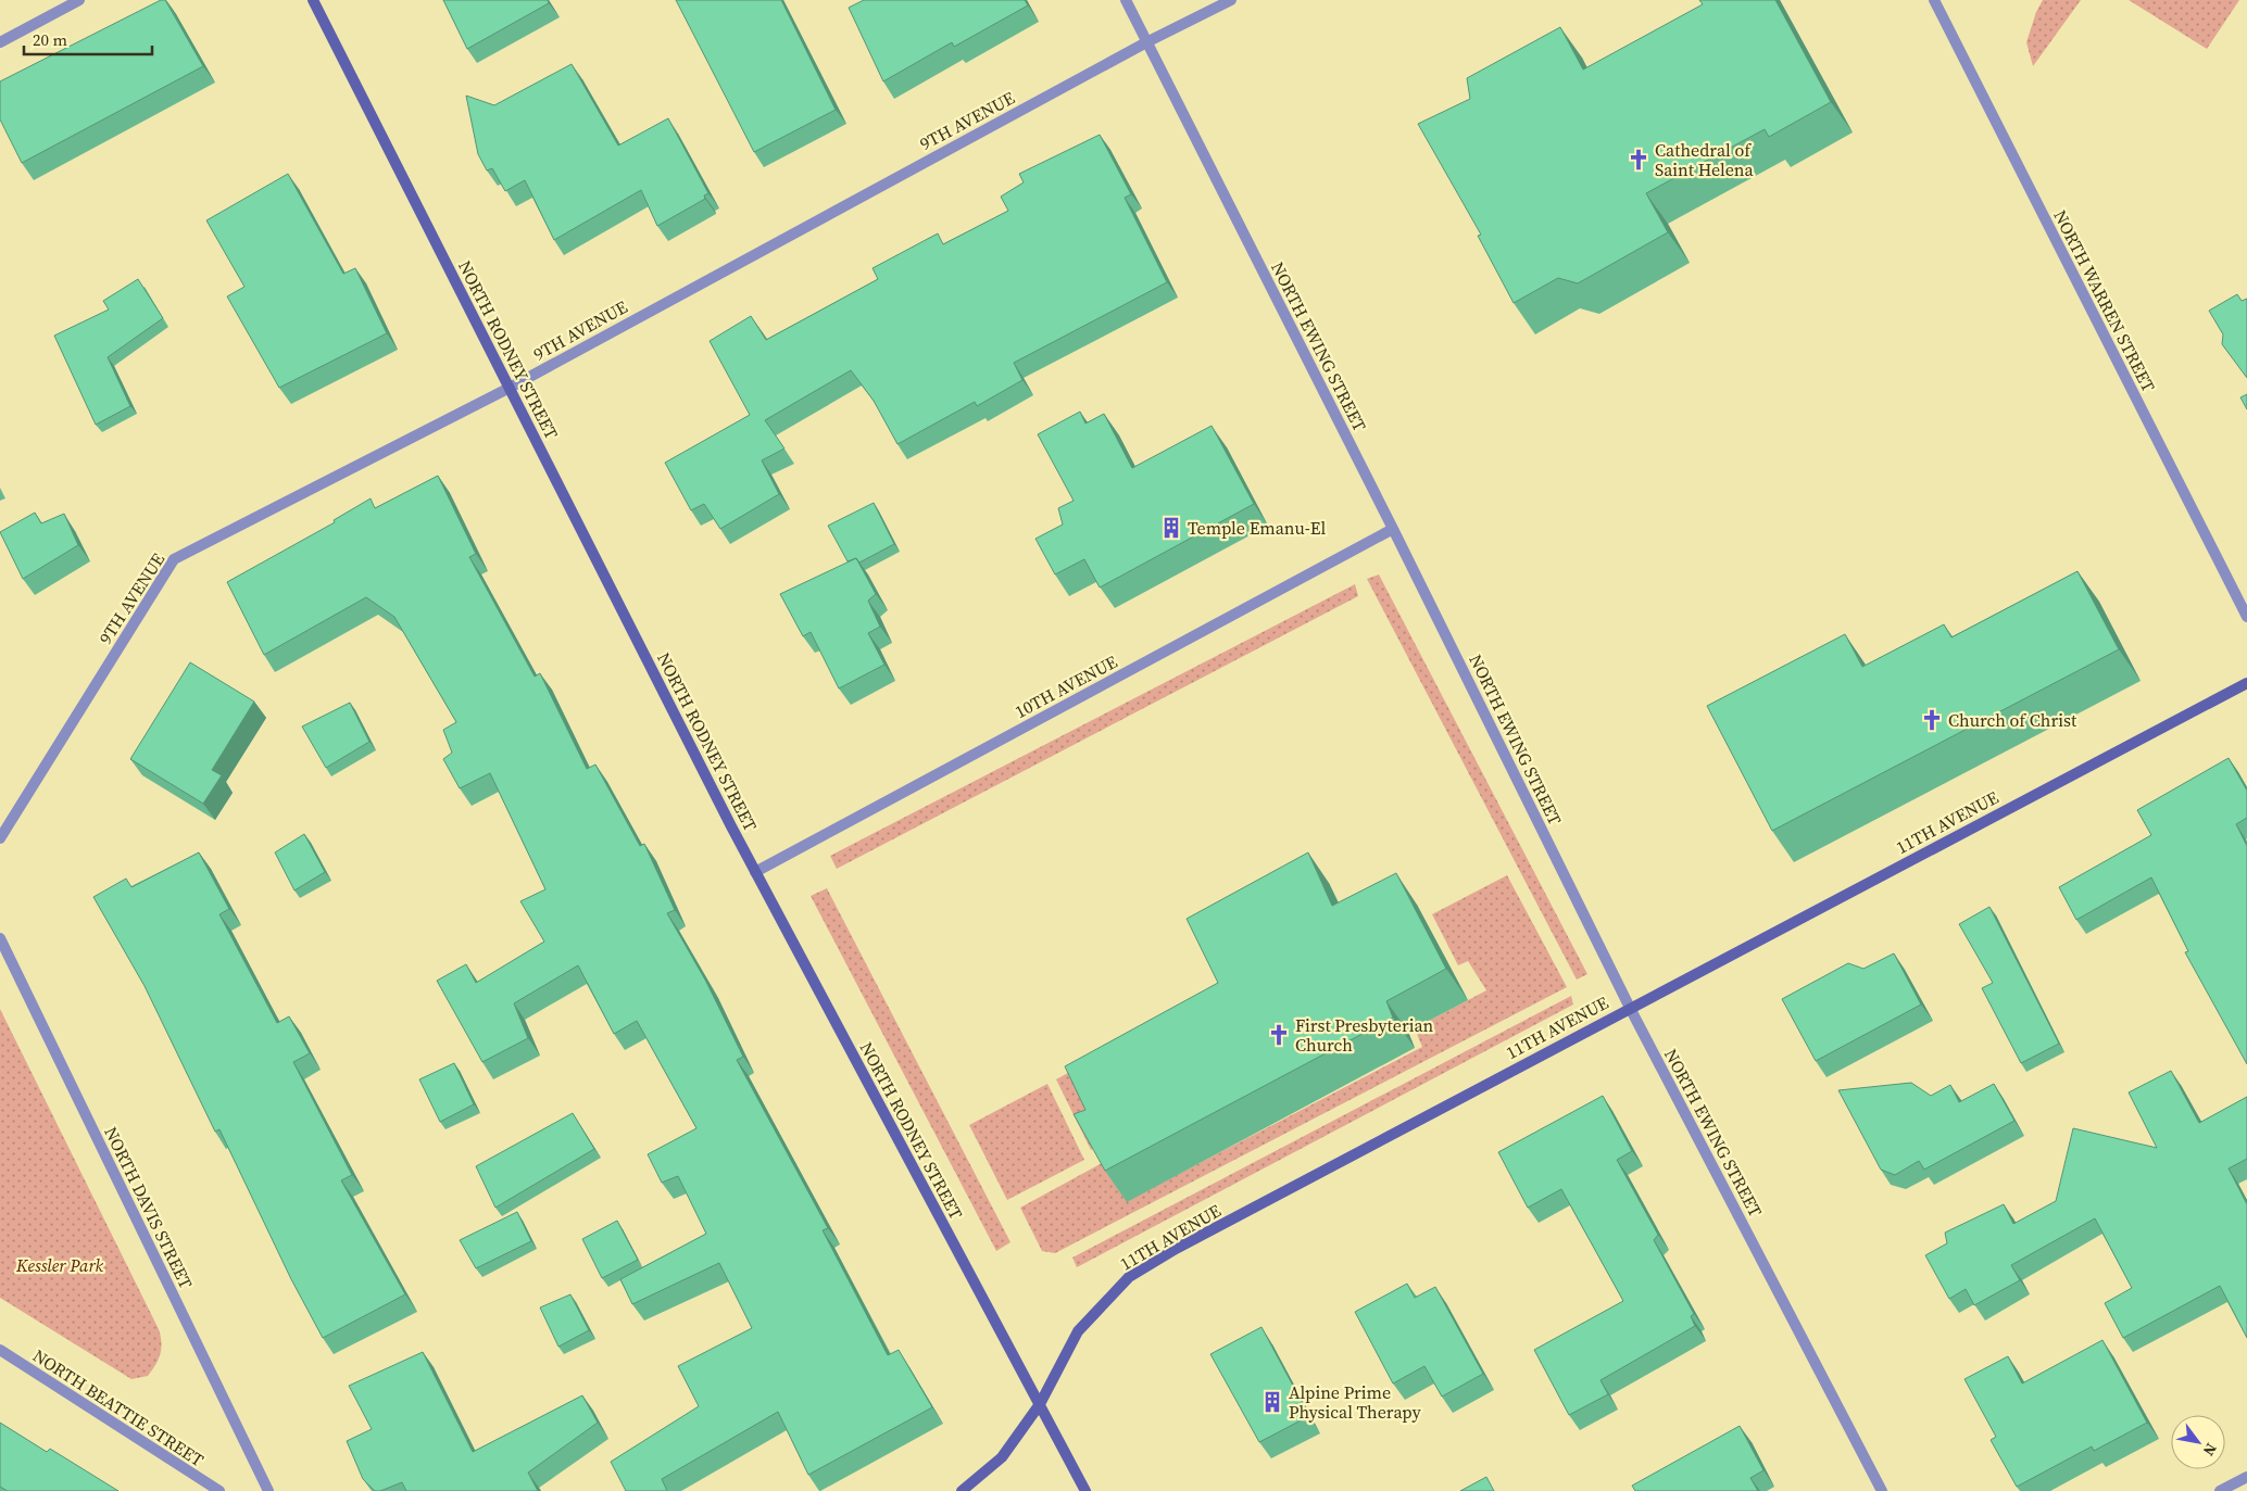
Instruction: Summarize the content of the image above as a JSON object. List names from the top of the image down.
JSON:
{
  "streets": {
    "street": [
      "9TH AVENUE",
      "NORTH WARREN STREET",
      "NORTH EWING STREET",
      "NORTH RODNEY STREET",
      "10TH AVENUE",
      "11TH AVENUE",
      "NORTH DAVIS STREET",
      "NORTH BEATTIE STREET"
    ]
  },
  "crossings": [
    ["9TH AVENUE", "NORTH EWING STREET"],
    ["9TH AVENUE", "NORTH RODNEY STREET"],
    ["NORTH EWING STREET", "10TH AVENUE"],
    ["NORTH EWING STREET", "11TH AVENUE"],
    ["NORTH RODNEY STREET", "10TH AVENUE"],
    ["NORTH RODNEY STREET", "11TH AVENUE"]
  ],
  "parks": ["Kessler Park"],
  "places": {
    "church": ["Cathedral of Saint Helena", "Church of Christ", "First Presbyterian Church"],
    "building": ["Temple Emanu-El", "Alpine Prime Physical Therapy"]
  },
  "scale_bar": "20 m",
  "north": "bottom right"
}
